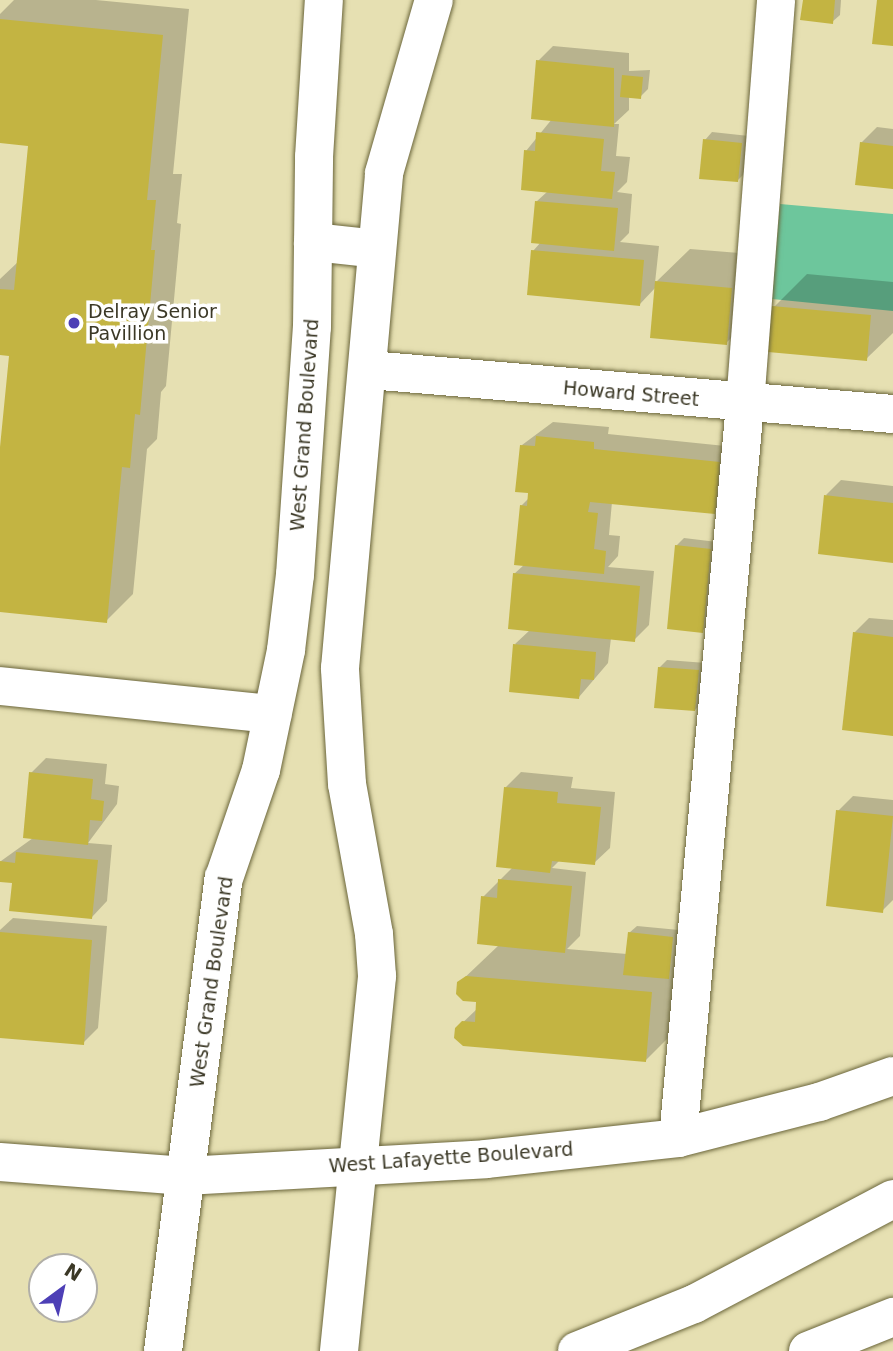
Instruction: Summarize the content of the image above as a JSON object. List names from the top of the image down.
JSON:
{
  "streets": {
    "main road": ["Howard Street", "West Grand Boulevard", "West Lafayette Boulevard"]
  },
  "crossings": [
    ["West Grand Boulevard", "West Lafayette Boulevard"]
  ],
  "places": ["Delray Senior Pavillion"],
  "north": "top right"
}
